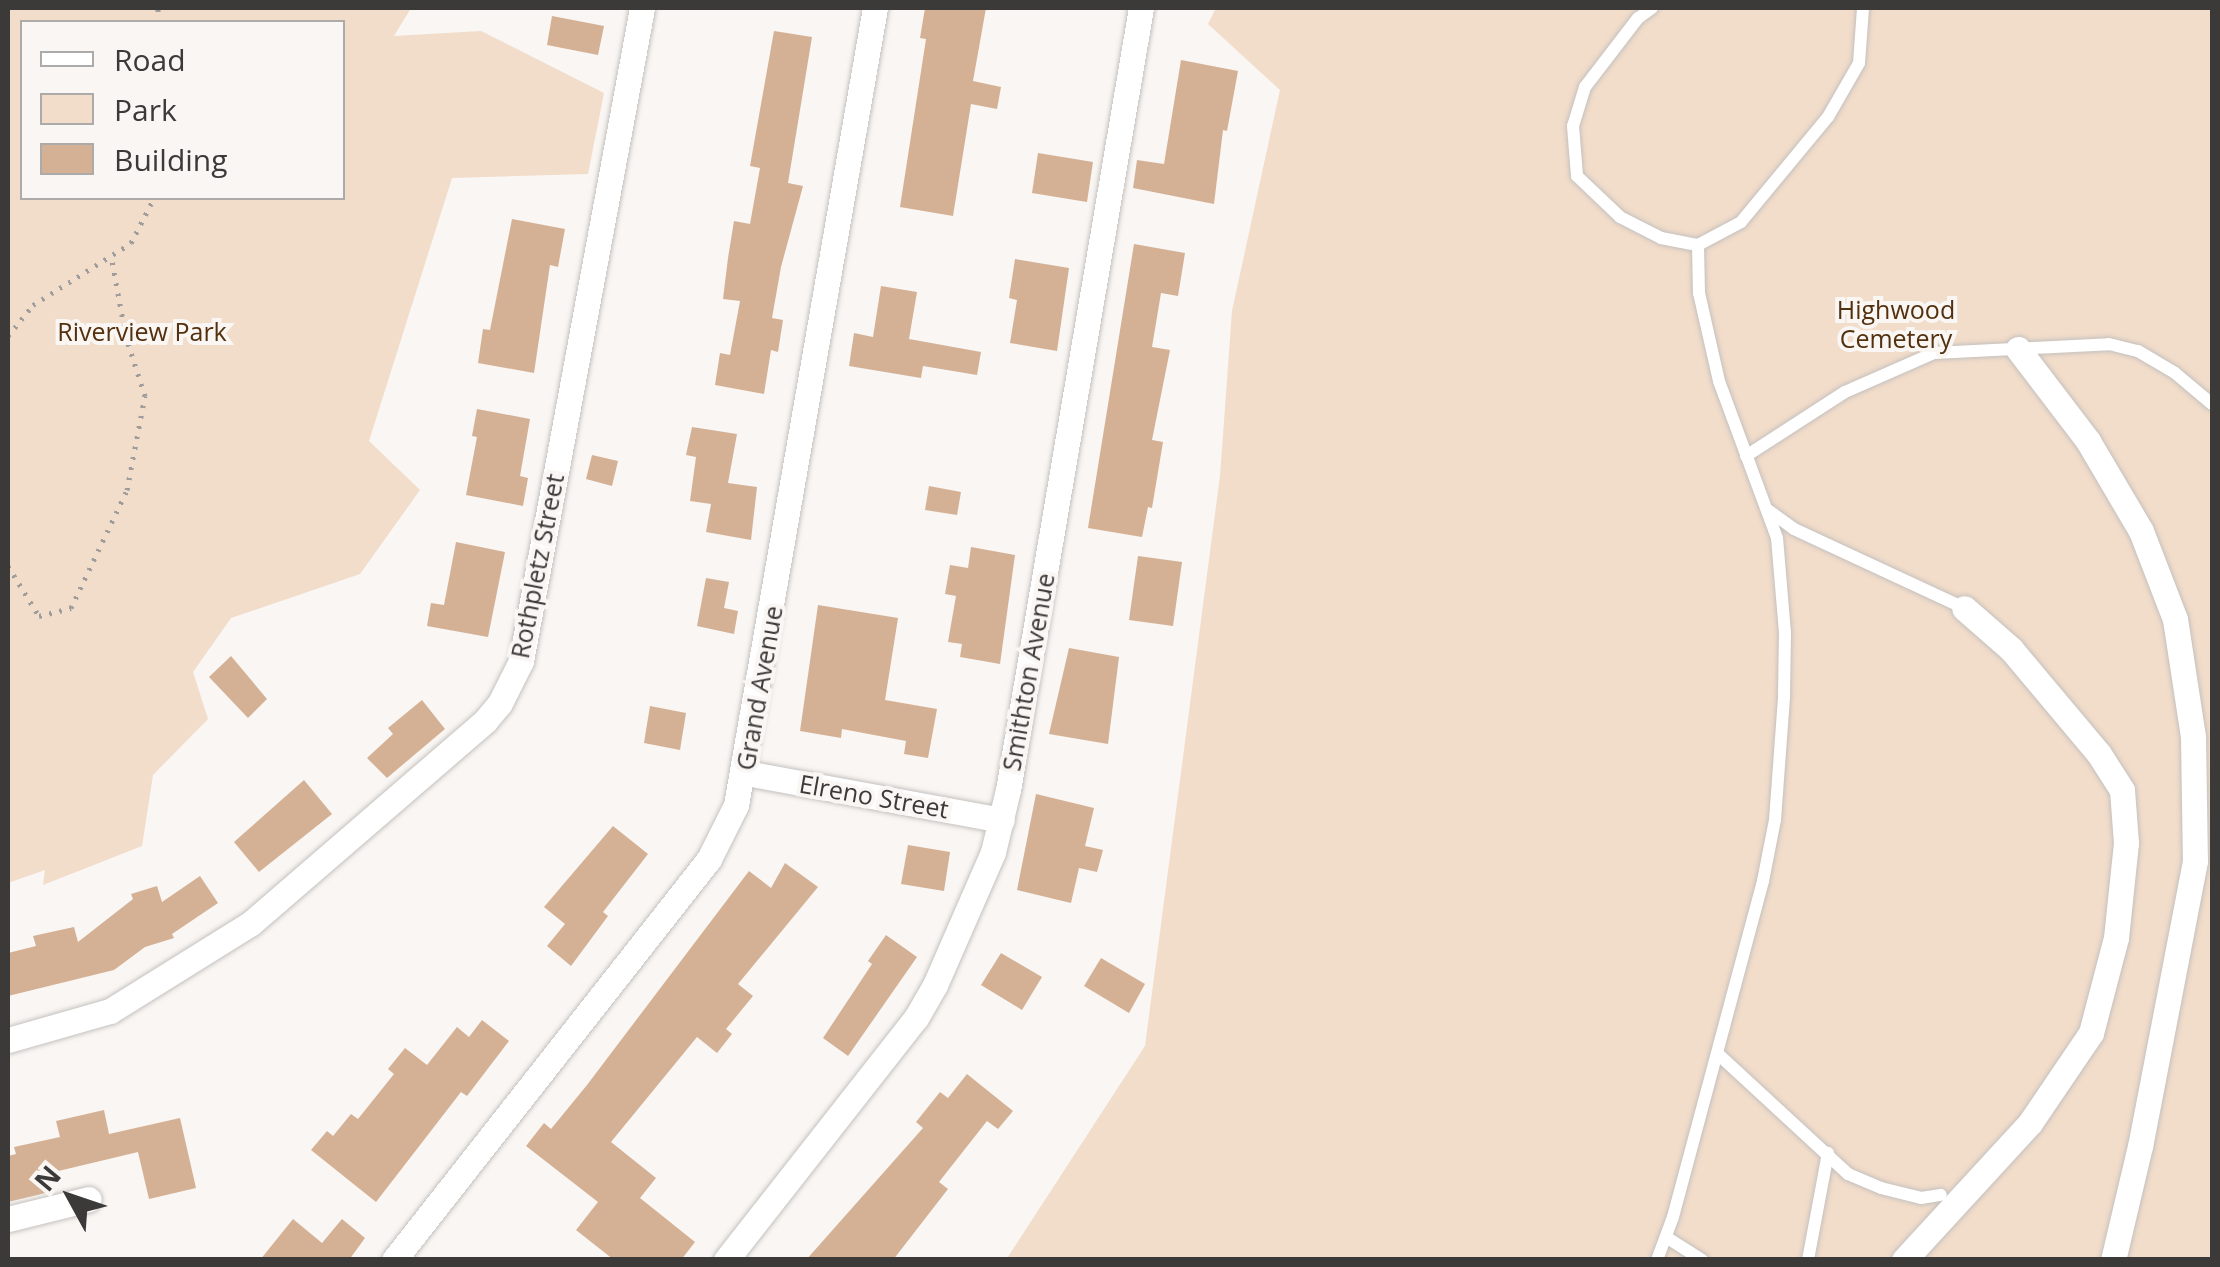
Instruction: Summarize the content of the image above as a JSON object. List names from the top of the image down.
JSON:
{
  "streets": {
    "street": [
      "Rothpletz Street",
      "Smithton Avenue",
      "Grand Avenue",
      "Elreno Street"
    ]
  },
  "crossings": [
    ["Smithton Avenue", "Elreno Street"],
    ["Grand Avenue", "Elreno Street"]
  ],
  "parks": ["Highwood Cemetery", "Riverview Park"],
  "legend": ["Road", "Park", "Building"],
  "north": "top left"
}
